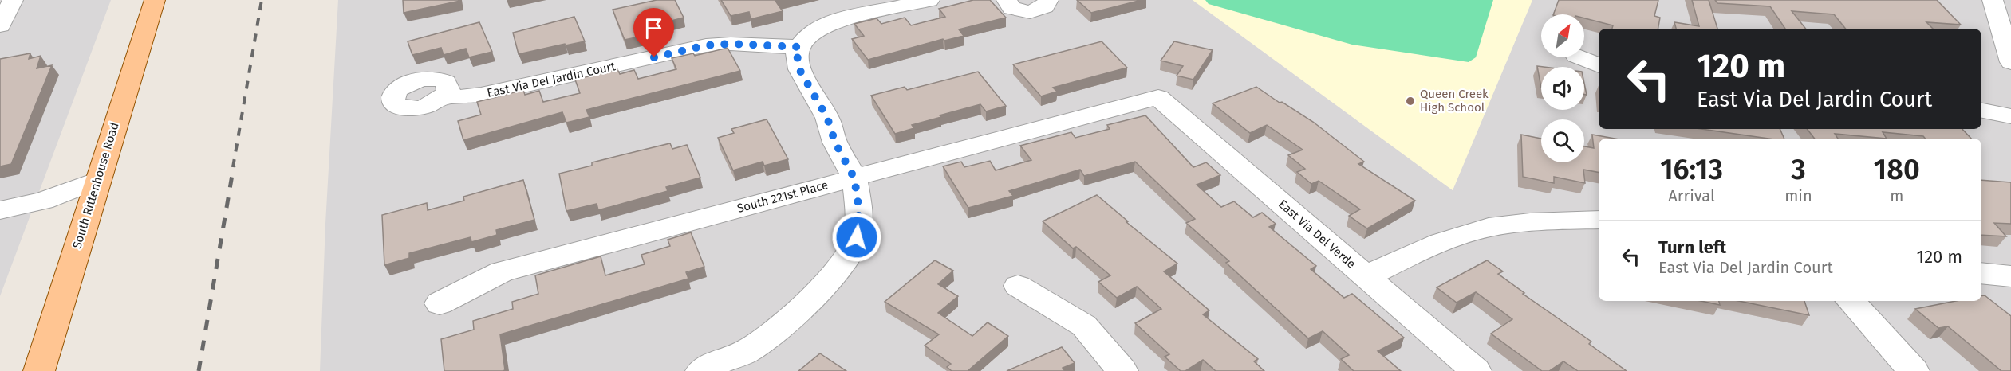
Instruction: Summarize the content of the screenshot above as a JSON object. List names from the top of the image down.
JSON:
{
  "streets": {
    "main road": ["South Rittenhouse Road"],
    "street": ["East Via Del Jardin Court", "South 221st Place", "East Via Del Verde"]
  },
  "crossings": [
    ["South 221st Place", "East Via Del Verde"]
  ],
  "places": ["Queen Creek High School"],
  "north": "top right",
  "page": {
    "turn": ["120 m", "East Via Del Jardin Court"],
    "eta": [
      "16:13",
      "Arrival",
      "3",
      "min",
      "180",
      "m"
    ],
    "list": [
      {
        "name": "Turn left",
        "note": "East Via Del Jardin Court",
        "value": "120 m"
      }
    ]
  }
}
